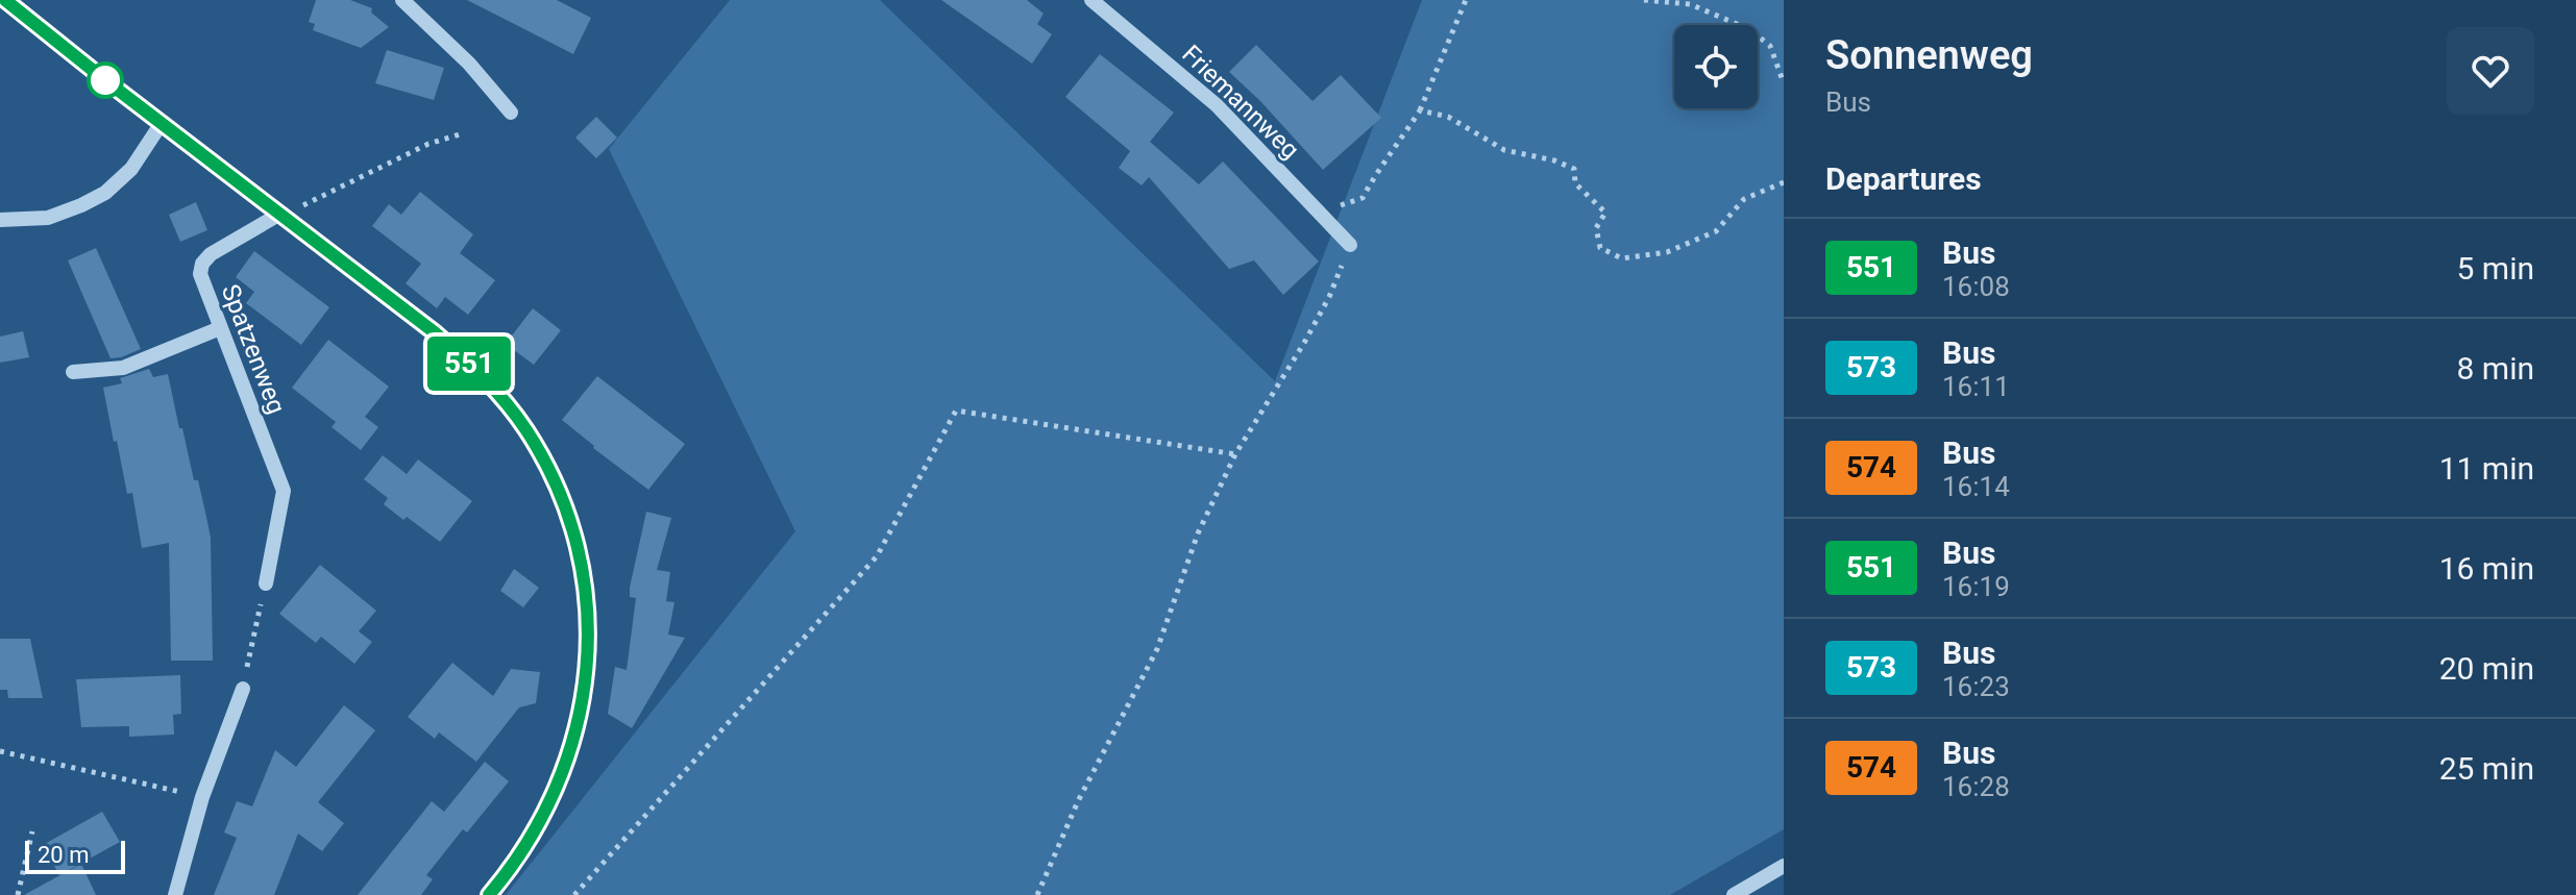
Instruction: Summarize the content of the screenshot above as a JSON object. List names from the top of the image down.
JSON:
{
  "streets": {
    "street": ["Friemannweg", "Spatzenweg"]
  },
  "lines": ["bus line 551"],
  "scale_bar": "20 m",
  "page": {
    "on_map": "551",
    "heading": [
      ["Sonnenweg", "Bus"],
      "Departures"
    ],
    "list": [
      {
        "mark": "551",
        "name": "Bus",
        "note": "16:08",
        "value": "5 min"
      },
      {
        "mark": "573",
        "name": "Bus",
        "note": "16:11",
        "value": "8 min"
      },
      {
        "mark": "574",
        "name": "Bus",
        "note": "16:14",
        "value": "11 min"
      },
      {
        "mark": "551",
        "name": "Bus",
        "note": "16:19",
        "value": "16 min"
      },
      {
        "mark": "573",
        "name": "Bus",
        "note": "16:23",
        "value": "20 min"
      },
      {
        "mark": "574",
        "name": "Bus",
        "note": "16:28",
        "value": "25 min"
      }
    ],
    "scale": "20 m"
  }
}
